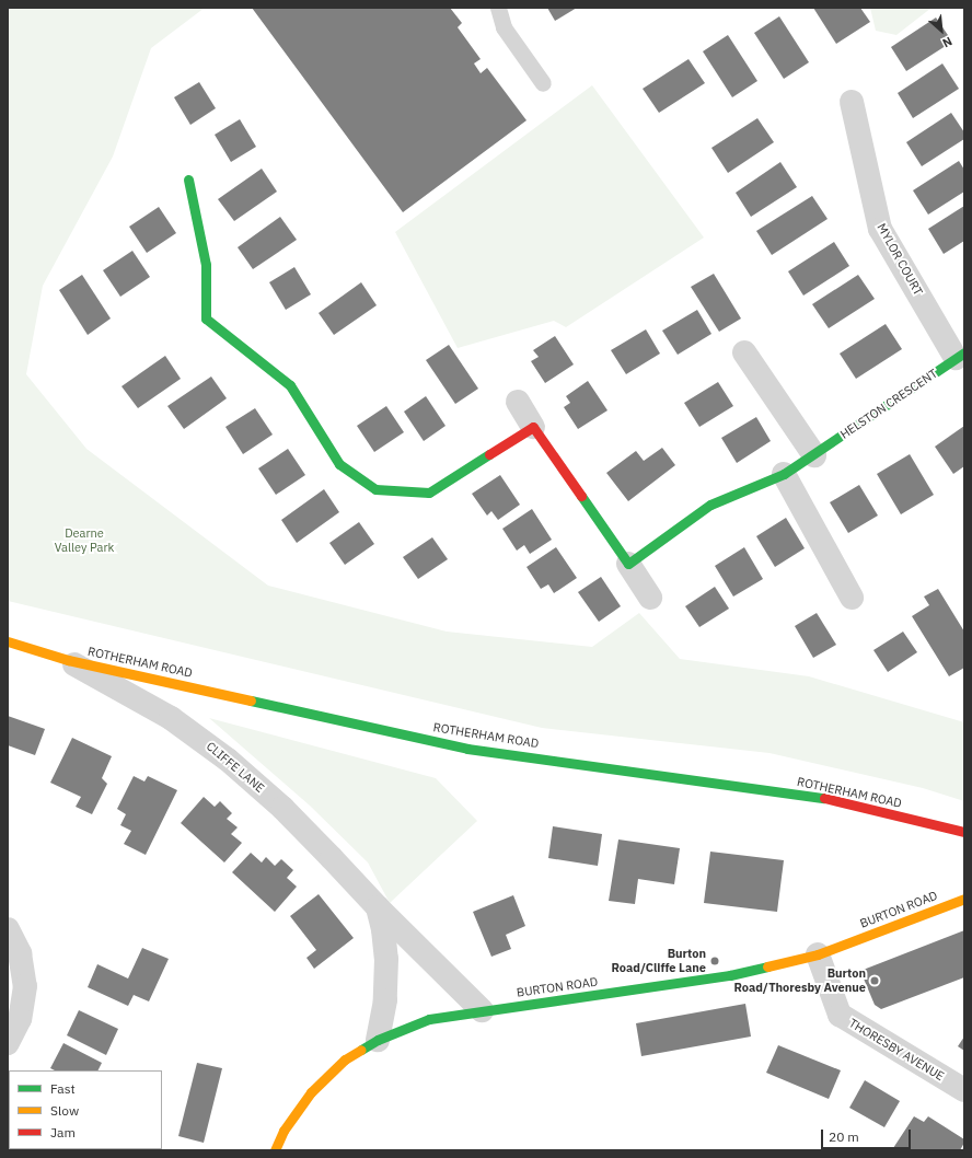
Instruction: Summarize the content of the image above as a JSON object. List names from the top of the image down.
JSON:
{
  "streets": {
    "street": [
      "MYLOR COURT",
      "HELSTON CRESCENT",
      "ROTHERHAM ROAD",
      "CLIFFE LANE",
      "BURTON ROAD",
      "THORESBY AVENUE"
    ]
  },
  "crossings": [
    ["MYLOR COURT", "HELSTON CRESCENT"],
    ["ROTHERHAM ROAD", "CLIFFE LANE"],
    ["CLIFFE LANE", "BURTON ROAD"],
    ["BURTON ROAD", "THORESBY AVENUE"]
  ],
  "parks": ["Dearne Valley Park"],
  "places": ["Burton Road/Cliffe Lane", "Burton Road/Thoresby Avenue"],
  "legend": ["Fast", "Slow", "Jam"],
  "scale_bar": "20 m",
  "north": "bottom right"
}
